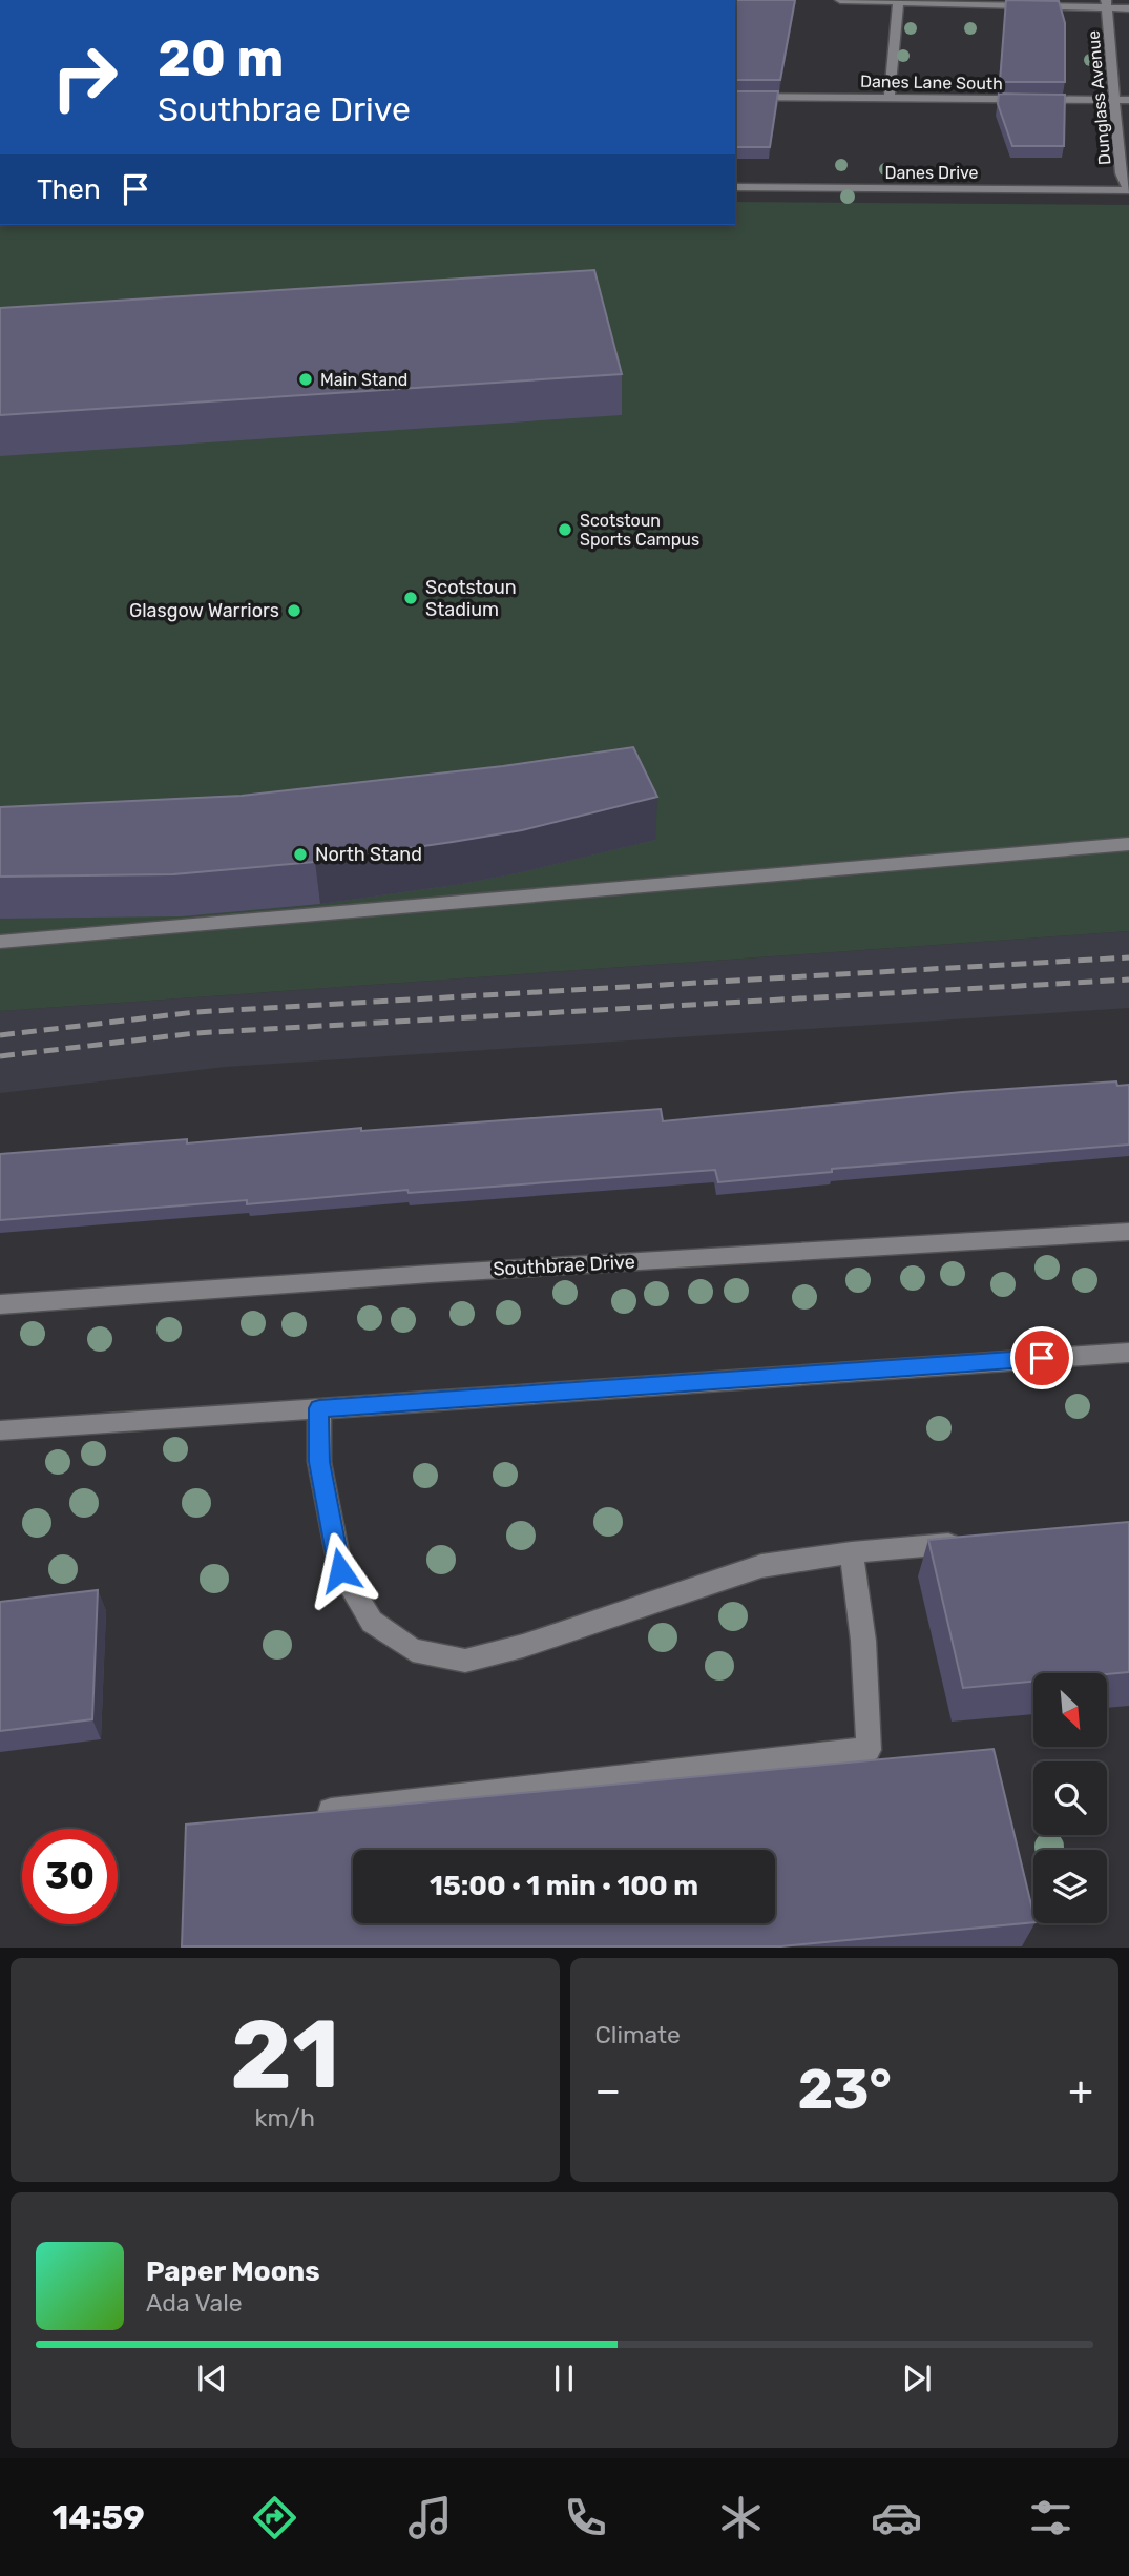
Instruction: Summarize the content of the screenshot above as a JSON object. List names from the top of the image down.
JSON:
{
  "streets": {
    "street": [
      "Danes Lane South",
      "Dunglass Avenue",
      "Danes Drive",
      "Southbrae Drive"
    ]
  },
  "crossings": [
    ["Danes Lane South", "Dunglass Avenue"],
    ["Dunglass Avenue", "Danes Drive"]
  ],
  "places": [
    "Main Stand",
    "Scotstoun Sports Campus",
    "Scotstoun Stadium",
    "Glasgow Warriors",
    "North Stand"
  ],
  "north": "bottom right",
  "page": {
    "turn": ["20 m", "Southbrae Drive"],
    "then": "Then",
    "limit": "30",
    "trip": "15:00 · 1 min · 100 m",
    "tile": [
      ["21", "km/h"],
      "Climate"
    ],
    "heat": ["−", "23°", "+"],
    "song": ["Paper Moons", "Ada Vale"],
    "tabs": "14:59"
  }
}
